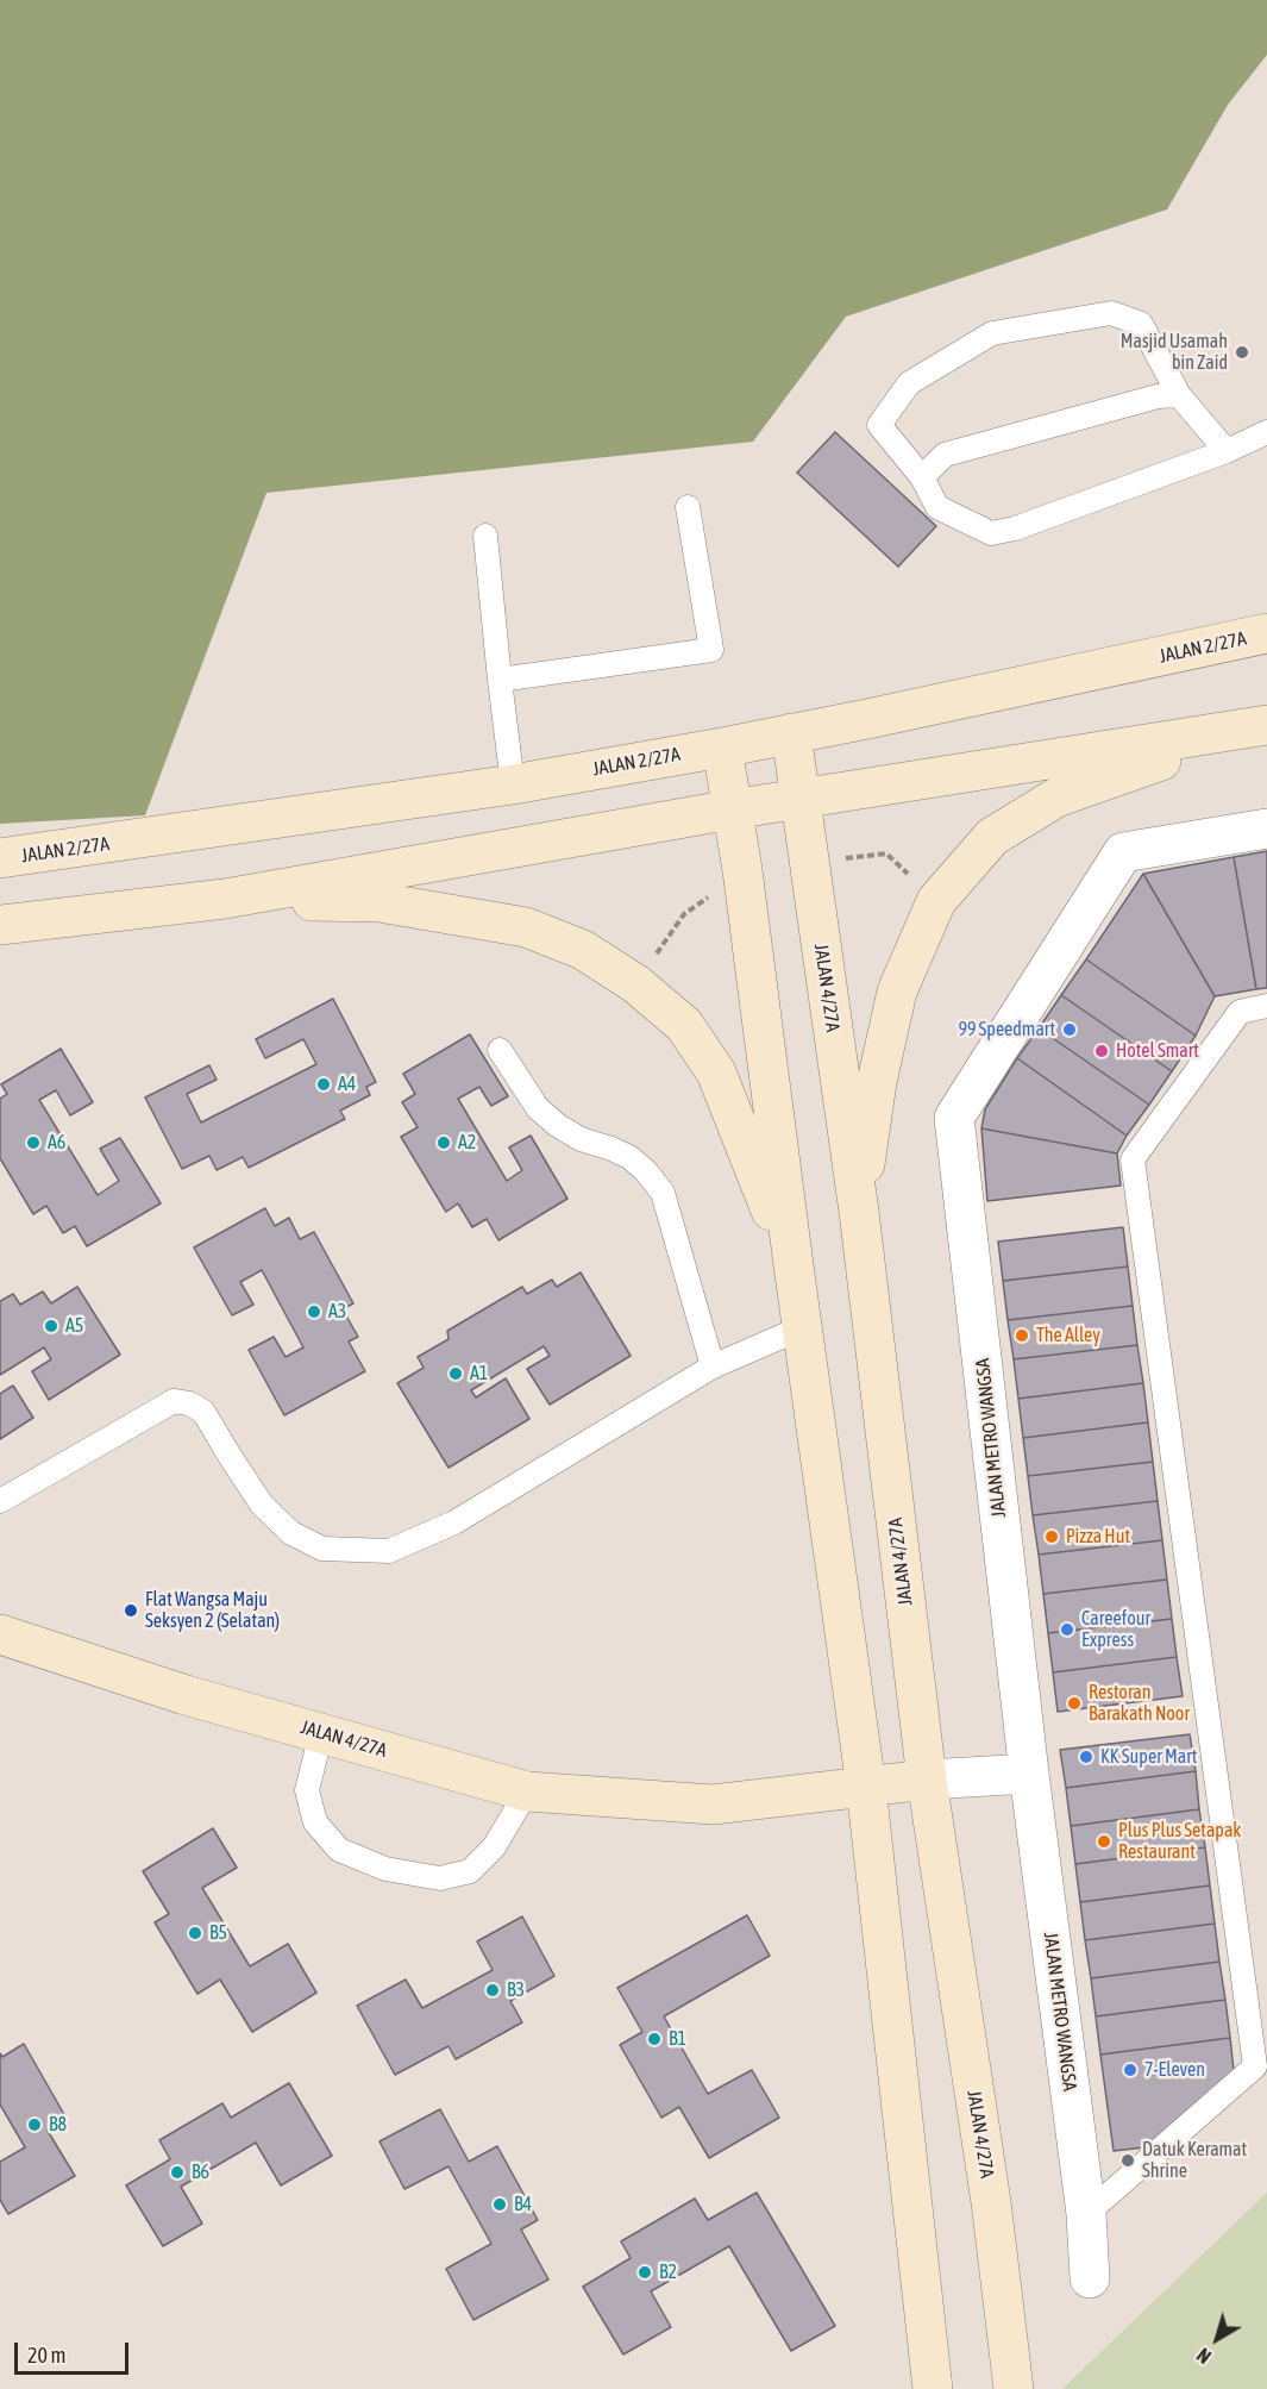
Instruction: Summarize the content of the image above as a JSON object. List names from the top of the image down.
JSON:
{
  "streets": {
    "street": ["JALAN 2/27A", "JALAN 4/27A", "JALAN METRO WANGSA"]
  },
  "crossings": [
    ["JALAN 2/27A", "JALAN 4/27A"]
  ],
  "places": [
    "Masjid Usamah bin Zaid",
    "99 Speedmart",
    "Hotel Smart",
    "A4",
    "A6",
    "A2",
    "A3",
    "A5",
    "The Alley",
    "A1",
    "Pizza Hut",
    "Flat Wangsa Maju Seksyen 2 (Selatan)",
    "Careefour Express",
    "Restoran Barakath Noor",
    "KK Super Mart",
    "Plus Plus Setapak Restaurant",
    "B5",
    "B3",
    "B1",
    "7-Eleven",
    "B8",
    "Datuk Keramat Shrine",
    "B6",
    "B4",
    "B2"
  ],
  "scale_bar": "20 m",
  "north": "bottom left"
}
